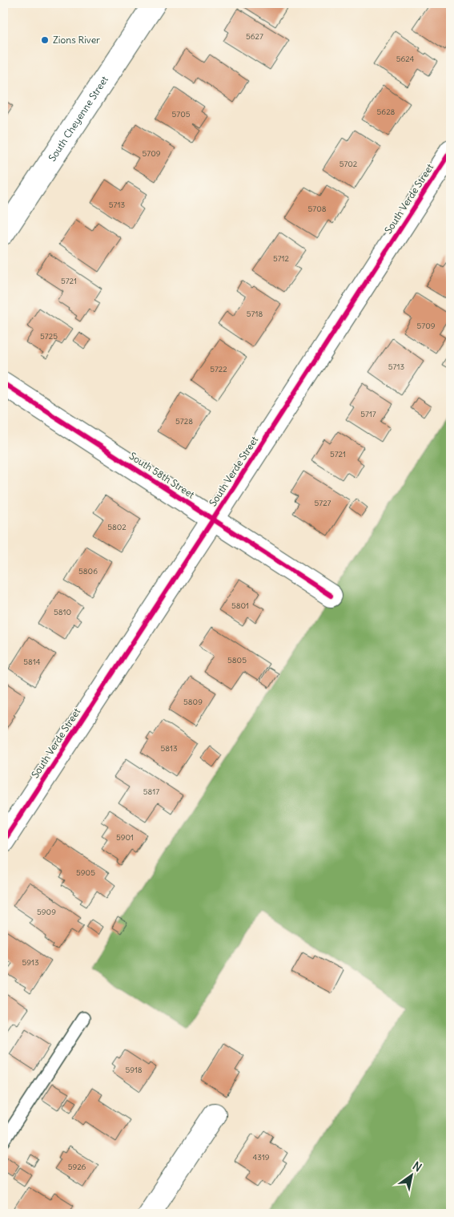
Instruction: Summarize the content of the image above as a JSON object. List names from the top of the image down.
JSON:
{
  "streets": {
    "street": ["South Cheyenne Street", "South Verde Street", "South 58th Street"]
  },
  "crossings": [
    ["South Verde Street", "South 58th Street"]
  ],
  "places": ["Zions River"],
  "house_numbers": [
    "5627",
    "5624",
    "5628",
    "5705",
    "5709",
    "5702",
    "5713",
    "5708",
    "5712",
    "5721",
    "5718",
    "5709",
    "5725",
    "5713",
    "5722",
    "5717",
    "5728",
    "5721",
    "5727",
    "5802",
    "5806",
    "5801",
    "5810",
    "5805",
    "5814",
    "5809",
    "5813",
    "5817",
    "5901",
    "5905",
    "5909",
    "5913",
    "5918",
    "4319",
    "5926"
  ],
  "north": "top right"
}
